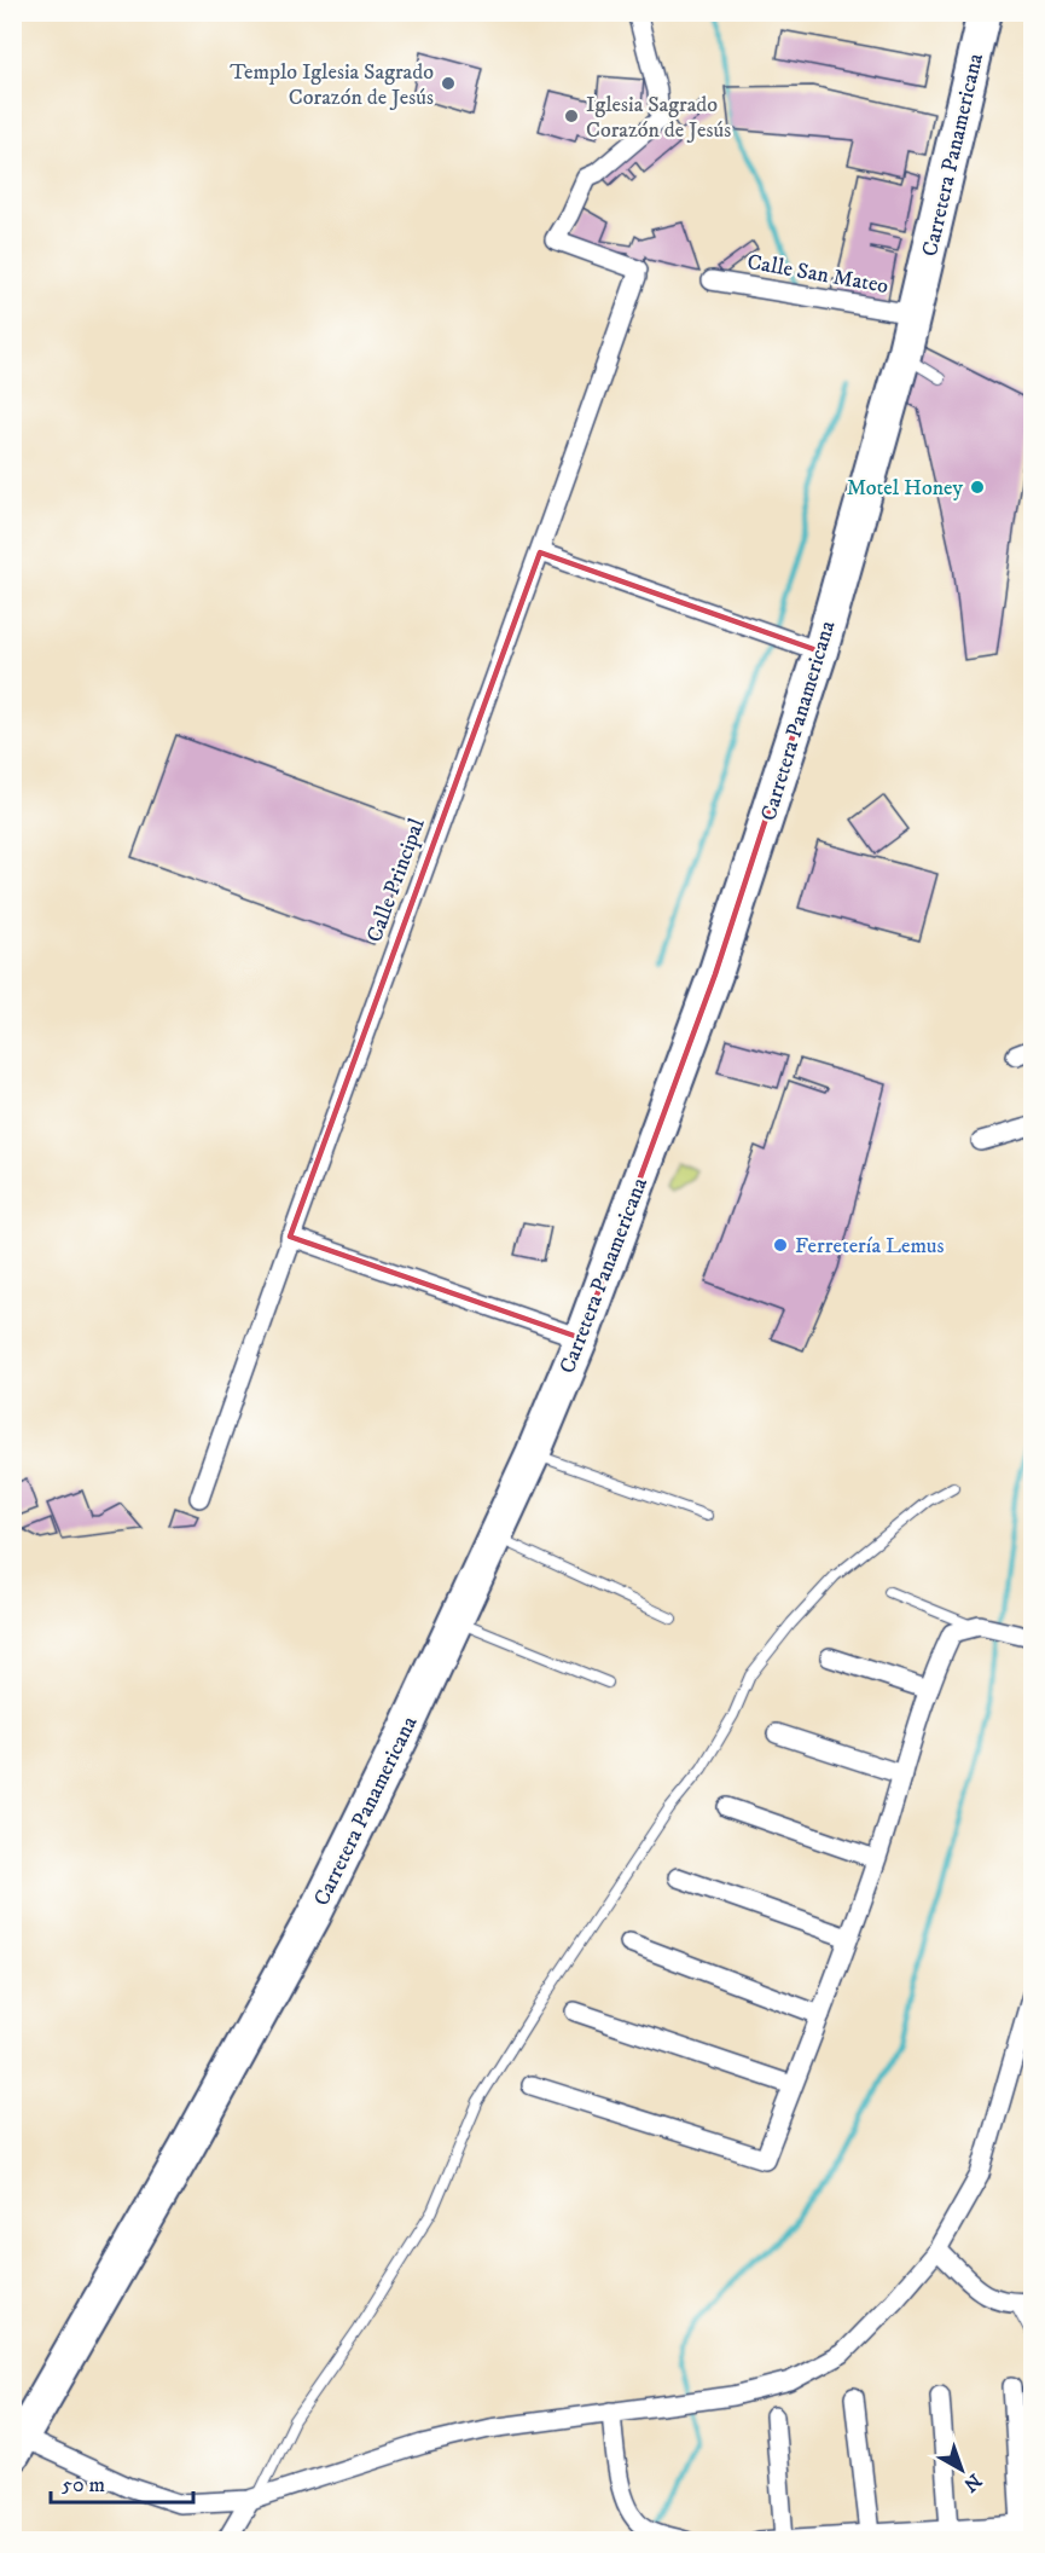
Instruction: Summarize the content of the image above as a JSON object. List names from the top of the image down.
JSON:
{
  "streets": {
    "highway": ["Carretera Panamericana"],
    "street": ["Calle San Mateo", "Calle Principal"]
  },
  "crossings": [
    ["Carretera Panamericana", "Calle San Mateo"]
  ],
  "places": [
    "Templo Iglesia Sagrado Corazón de Jesús",
    "Iglesia Sagrado Corazón de Jesús",
    "Motel Honey",
    "Ferretería Lemus"
  ],
  "scale_bar": "50 m",
  "north": "bottom right"
}
